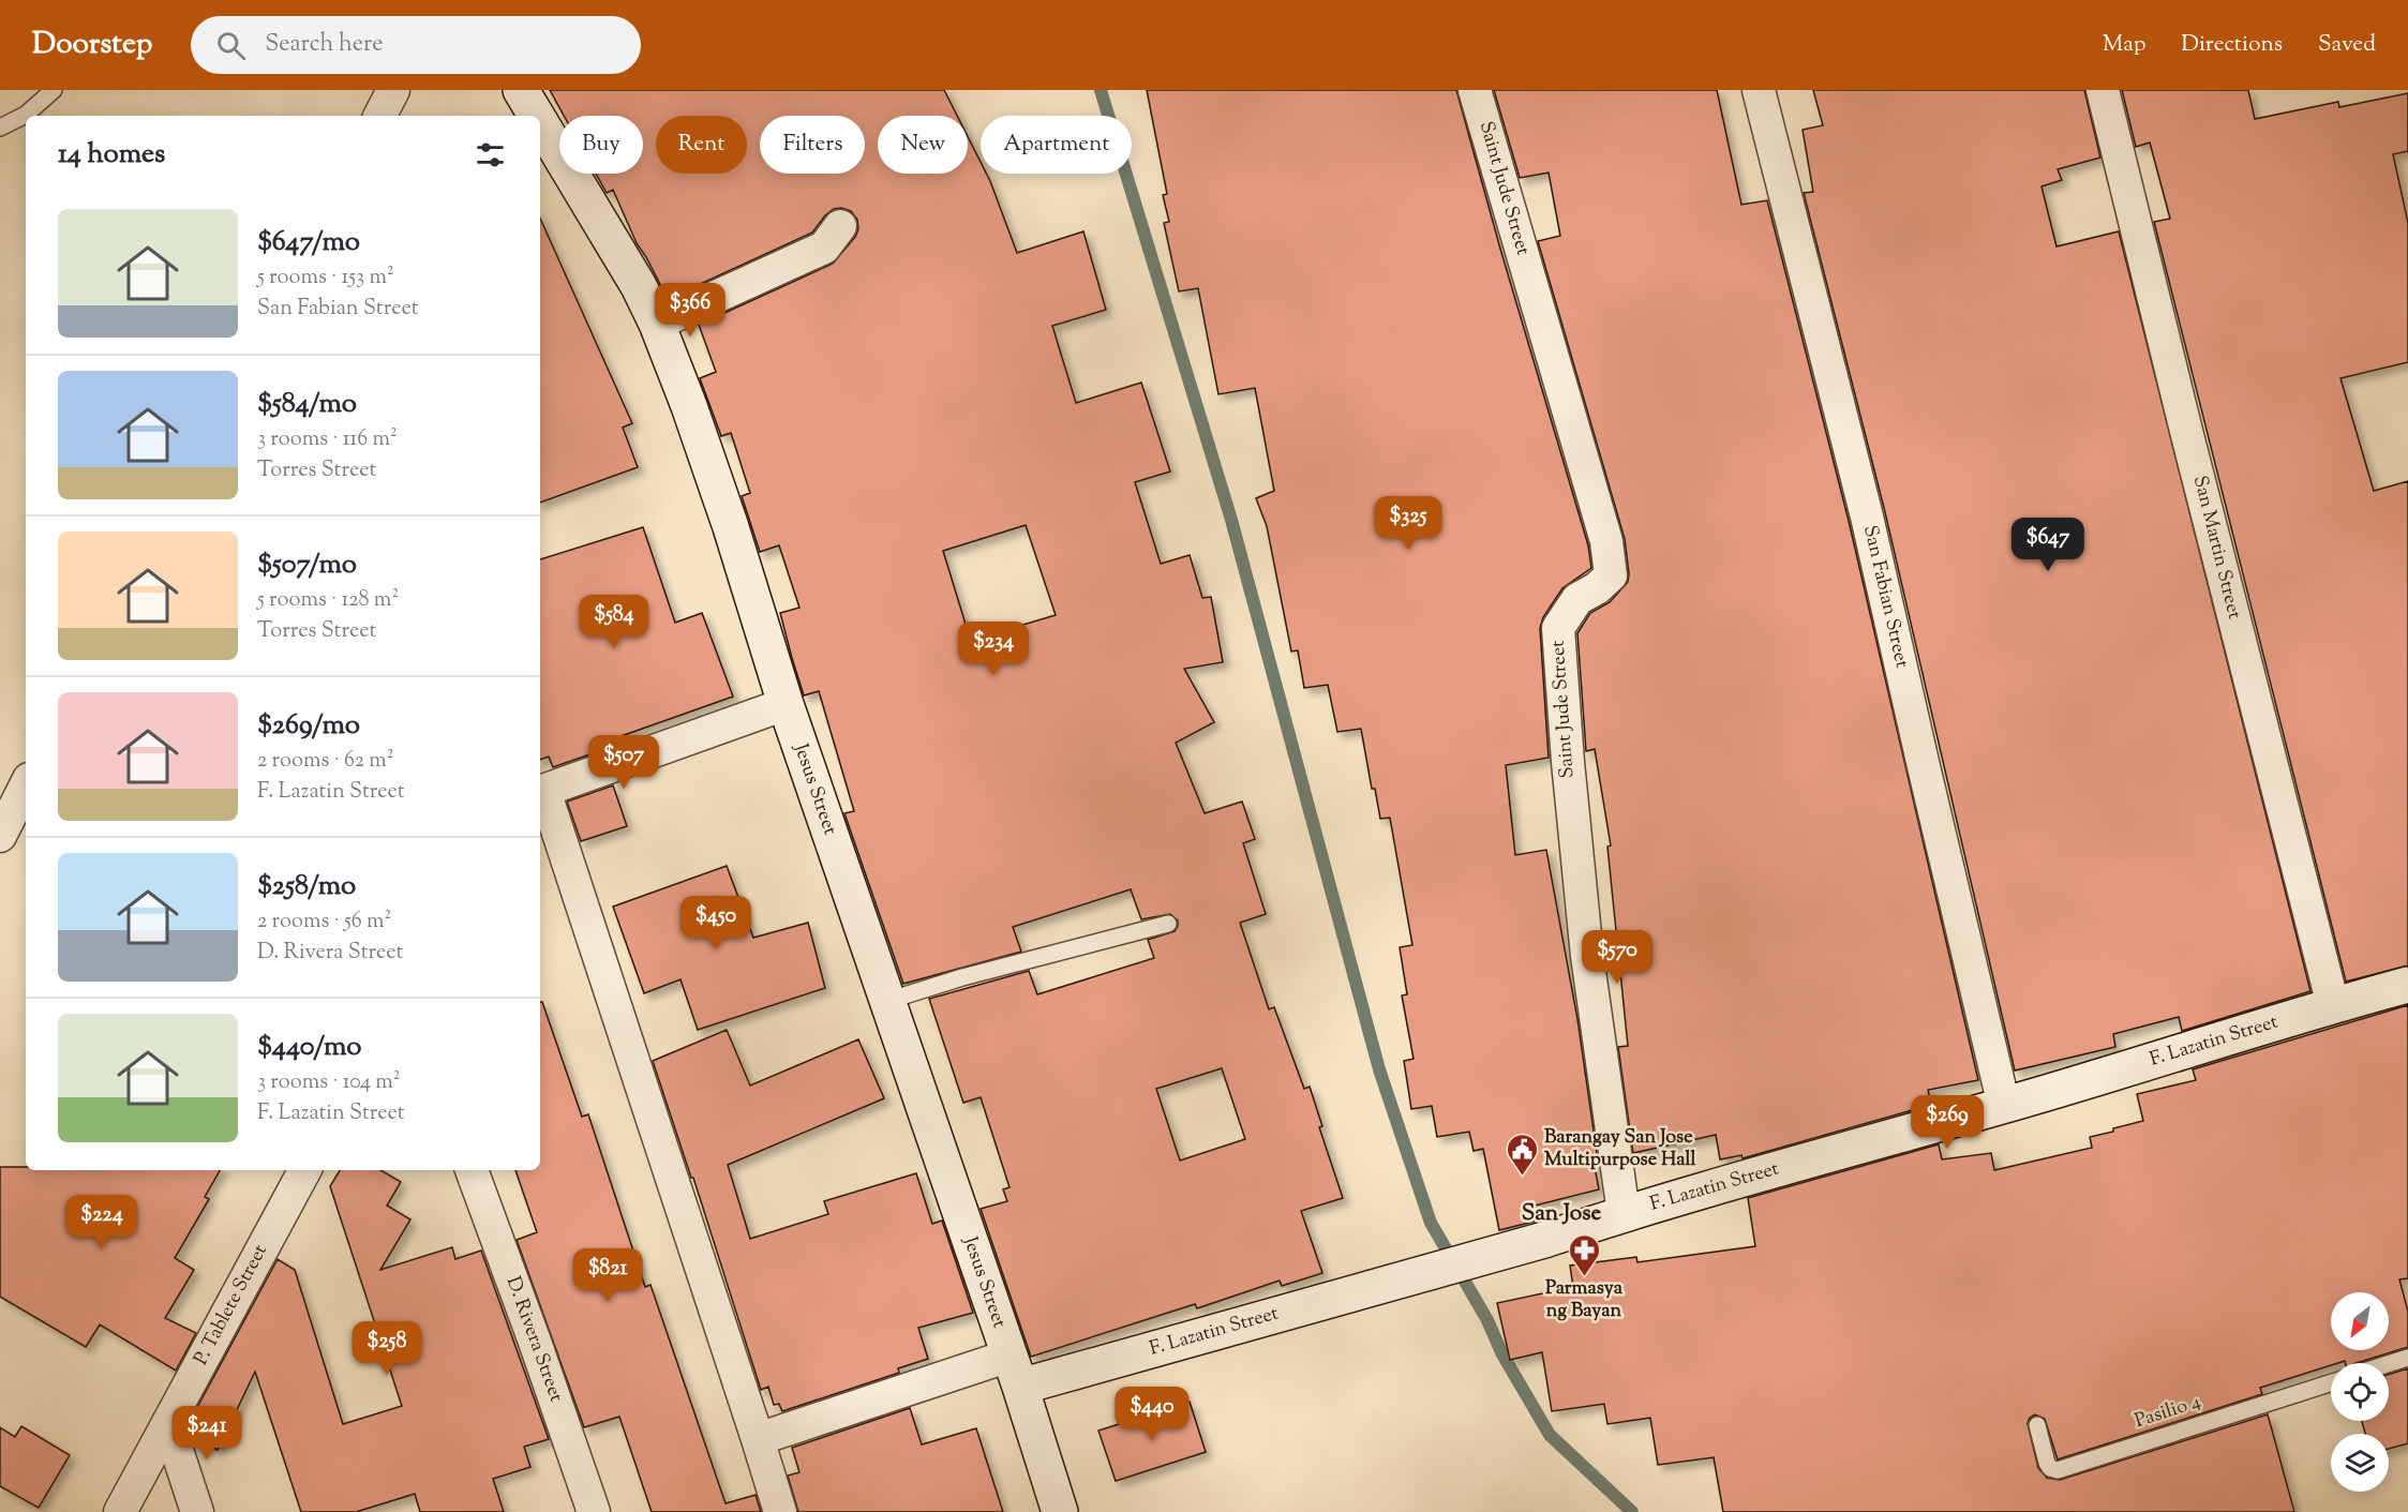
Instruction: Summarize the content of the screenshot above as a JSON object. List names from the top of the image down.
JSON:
{
  "streets": {
    "street": [
      "Saint Jude Street",
      "San Martin Street",
      "San Fabian Street",
      "Jesus Street",
      "F. Lazatin Street",
      "P. Tablete Street",
      "D. Rivera Street"
    ],
    "lane": ["Pasilio 4"]
  },
  "crossings": [
    ["Saint Jude Street", "F. Lazatin Street"],
    ["San Martin Street", "F. Lazatin Street"],
    ["San Fabian Street", "F. Lazatin Street"],
    ["Jesus Street", "F. Lazatin Street"]
  ],
  "districts": ["San Jose"],
  "places": {
    "public building": ["Barangay San Jose Multipurpose Hall"],
    "pharmacy": ["Parmasya ng Bayan"]
  },
  "north": "bottom left",
  "page": {
    "header": "Doorstep",
    "search": "Search here",
    "nav": ["Map", "Directions", "Saved"],
    "chip": [
      "Buy",
      "Rent",
      "Filters",
      "New",
      "Apartment"
    ],
    "heading": "14 homes",
    "list": [
      {
        "name": "$647/mo",
        "note": "5 rooms · 153 m² · San Fabian Street"
      },
      {
        "name": "$584/mo",
        "note": "3 rooms · 116 m² · Torres Street"
      },
      {
        "name": "$507/mo",
        "note": "5 rooms · 128 m² · Torres Street"
      },
      {
        "name": "$269/mo",
        "note": "2 rooms · 62 m² · F. Lazatin Street"
      },
      {
        "name": "$258/mo",
        "note": "2 rooms · 56 m² · D. Rivera Street"
      },
      {
        "name": "$440/mo",
        "note": "3 rooms · 104 m² · F. Lazatin Street"
      }
    ],
    "price": [
      "$366",
      "$325",
      "$647",
      "$584",
      "$234",
      "$507",
      "$450",
      "$570",
      "$269",
      "$224",
      "$821",
      "$258",
      "$440",
      "$241"
    ]
  }
}
